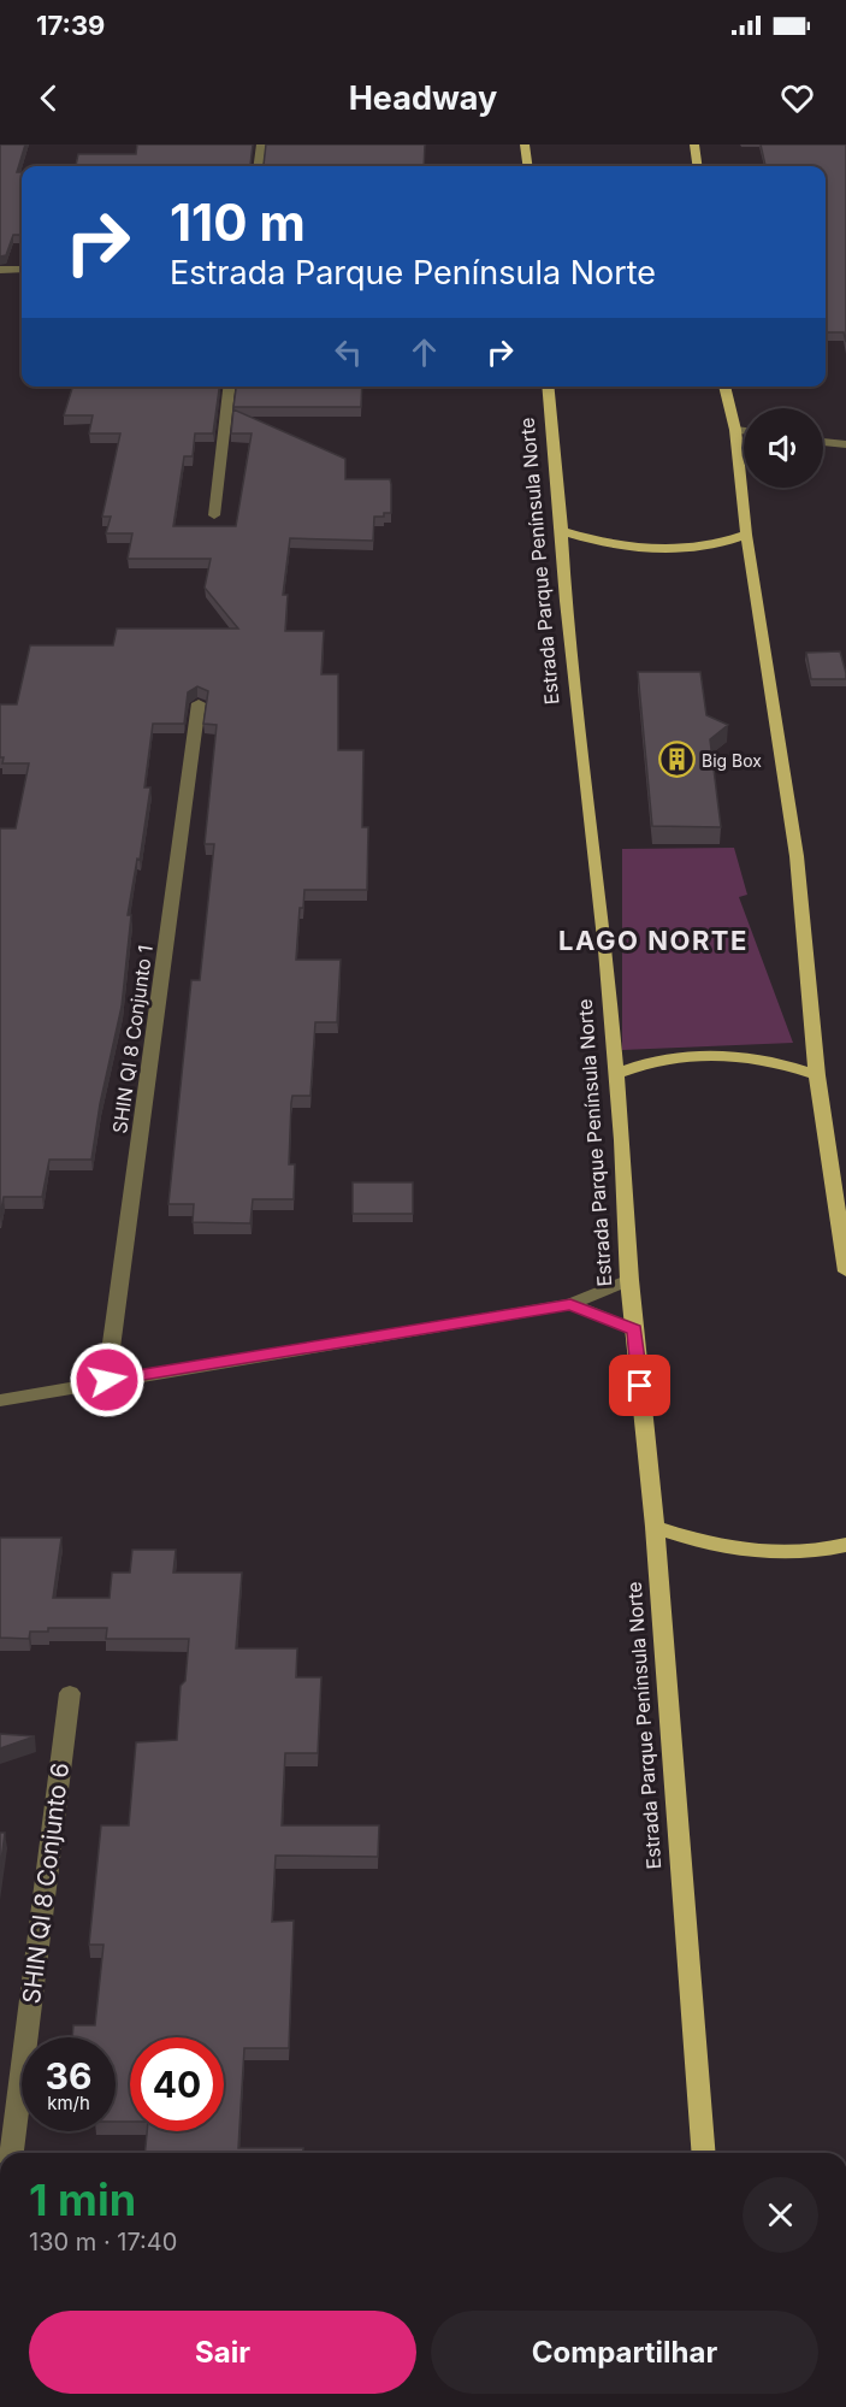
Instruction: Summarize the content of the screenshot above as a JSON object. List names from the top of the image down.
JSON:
{
  "streets": {
    "main road": ["Estrada Parque Península Norte"],
    "street": ["SHIN QI 8 Conjunto 1", "SHIN QI 8 Conjunto 6"]
  },
  "districts": ["LAGO NORTE"],
  "places": {
    "building": ["Big Box"]
  },
  "page": {
    "status": "17:39",
    "header": "Headway",
    "turn": ["110 m", "Estrada Parque Península Norte"],
    "speed": "36 km/h",
    "limit": "40",
    "heading": ["1 min", "130 m · 17:40"],
    "buttons": ["Sair", "Compartilhar"]
  }
}
